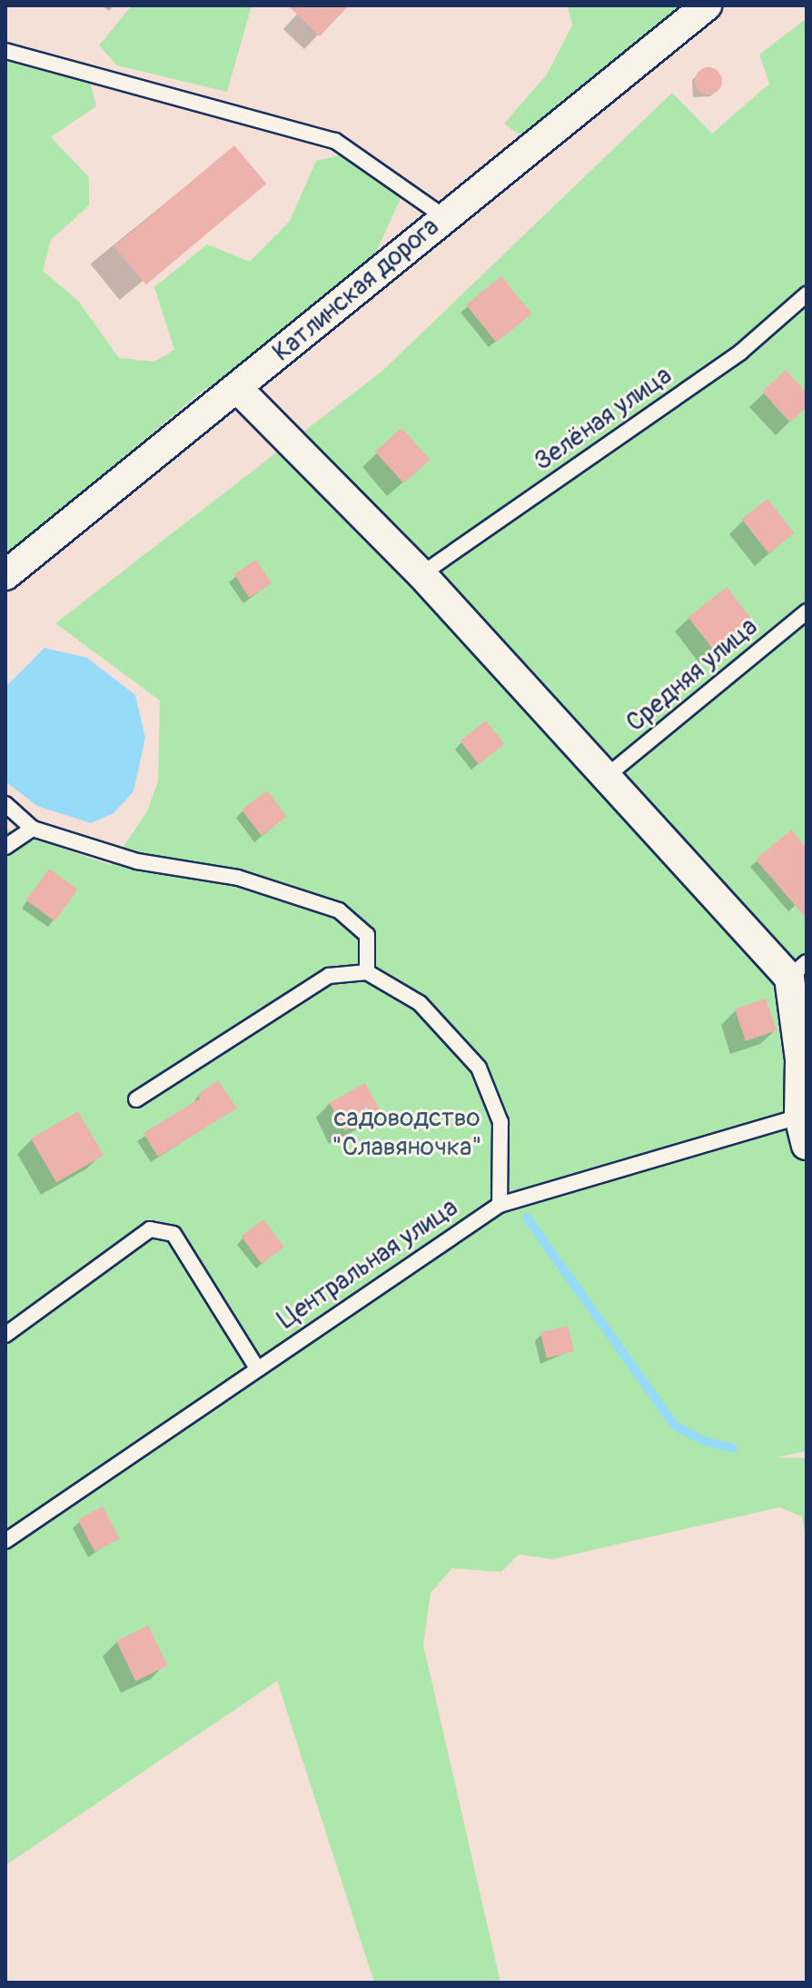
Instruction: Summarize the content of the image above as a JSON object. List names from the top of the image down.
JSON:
{
  "streets": {
    "street": ["Катлинская дорога"],
    "lane": ["Зелёная улица", "Средняя улица", "Центральная улица"]
  },
  "parks": ["садоводство \"Славяночка\""]
}
